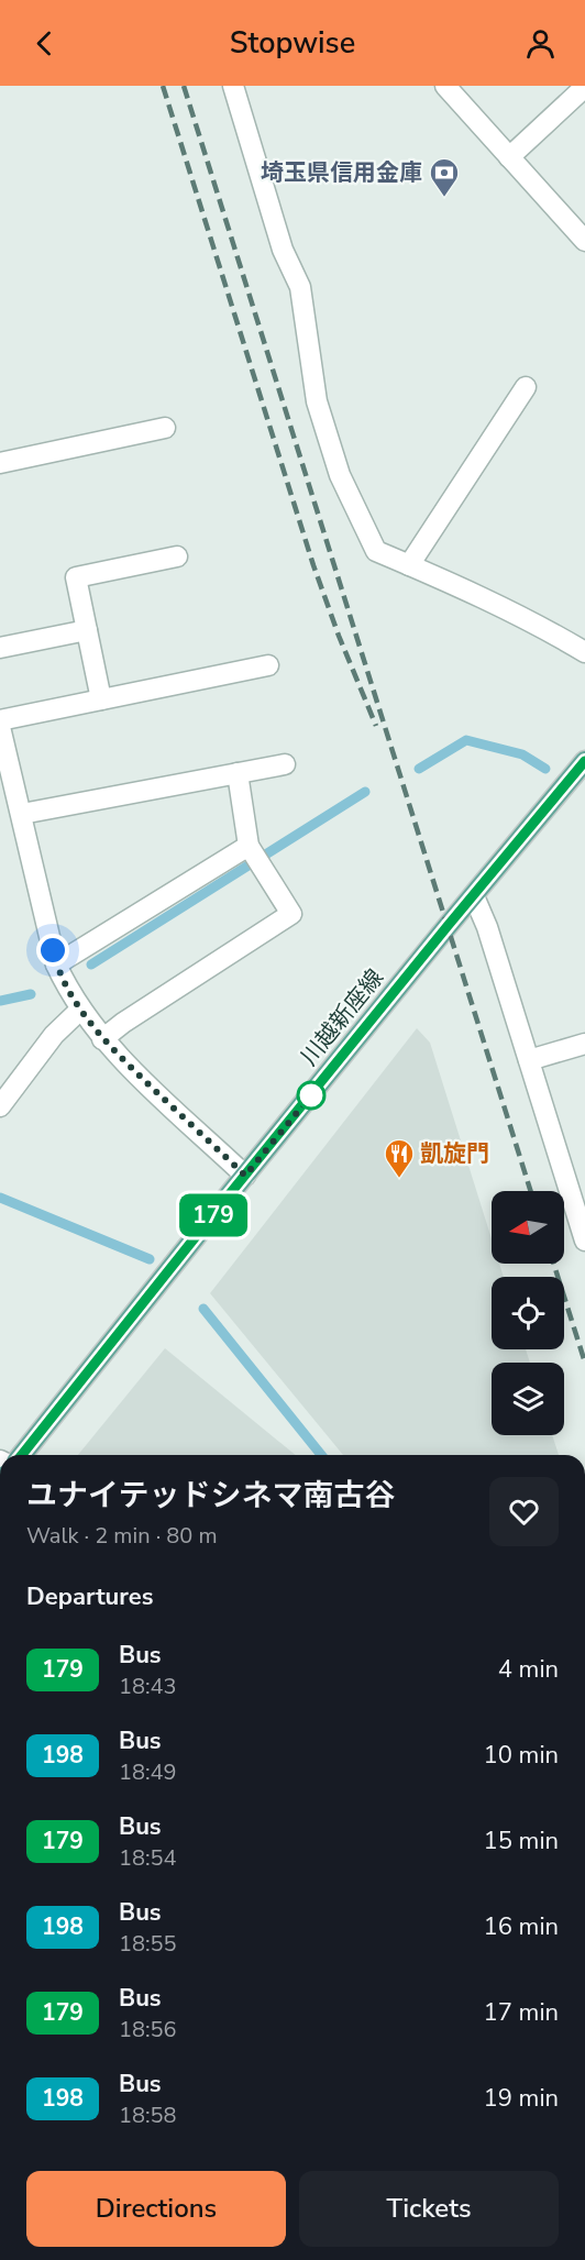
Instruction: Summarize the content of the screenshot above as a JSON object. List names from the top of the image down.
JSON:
{
  "streets": {
    "main road": ["川越新座線"]
  },
  "places": {
    "bank": ["埼玉県信用金庫"],
    "restaurant": ["凱旋門"]
  },
  "lines": ["bus line 179"],
  "north": "left",
  "page": {
    "header": "Stopwise",
    "on_map": "179",
    "heading": [
      ["ユナイテッドシネマ南古谷", "Walk · 2 min · 80 m"],
      "Departures"
    ],
    "list": [
      {
        "mark": "179",
        "name": "Bus",
        "note": "18:43",
        "value": "4 min"
      },
      {
        "mark": "198",
        "name": "Bus",
        "note": "18:49",
        "value": "10 min"
      },
      {
        "mark": "179",
        "name": "Bus",
        "note": "18:54",
        "value": "15 min"
      },
      {
        "mark": "198",
        "name": "Bus",
        "note": "18:55",
        "value": "16 min"
      },
      {
        "mark": "179",
        "name": "Bus",
        "note": "18:56",
        "value": "17 min"
      },
      {
        "mark": "198",
        "name": "Bus",
        "note": "18:58",
        "value": "19 min"
      }
    ],
    "buttons": ["Directions", "Tickets"]
  }
}
